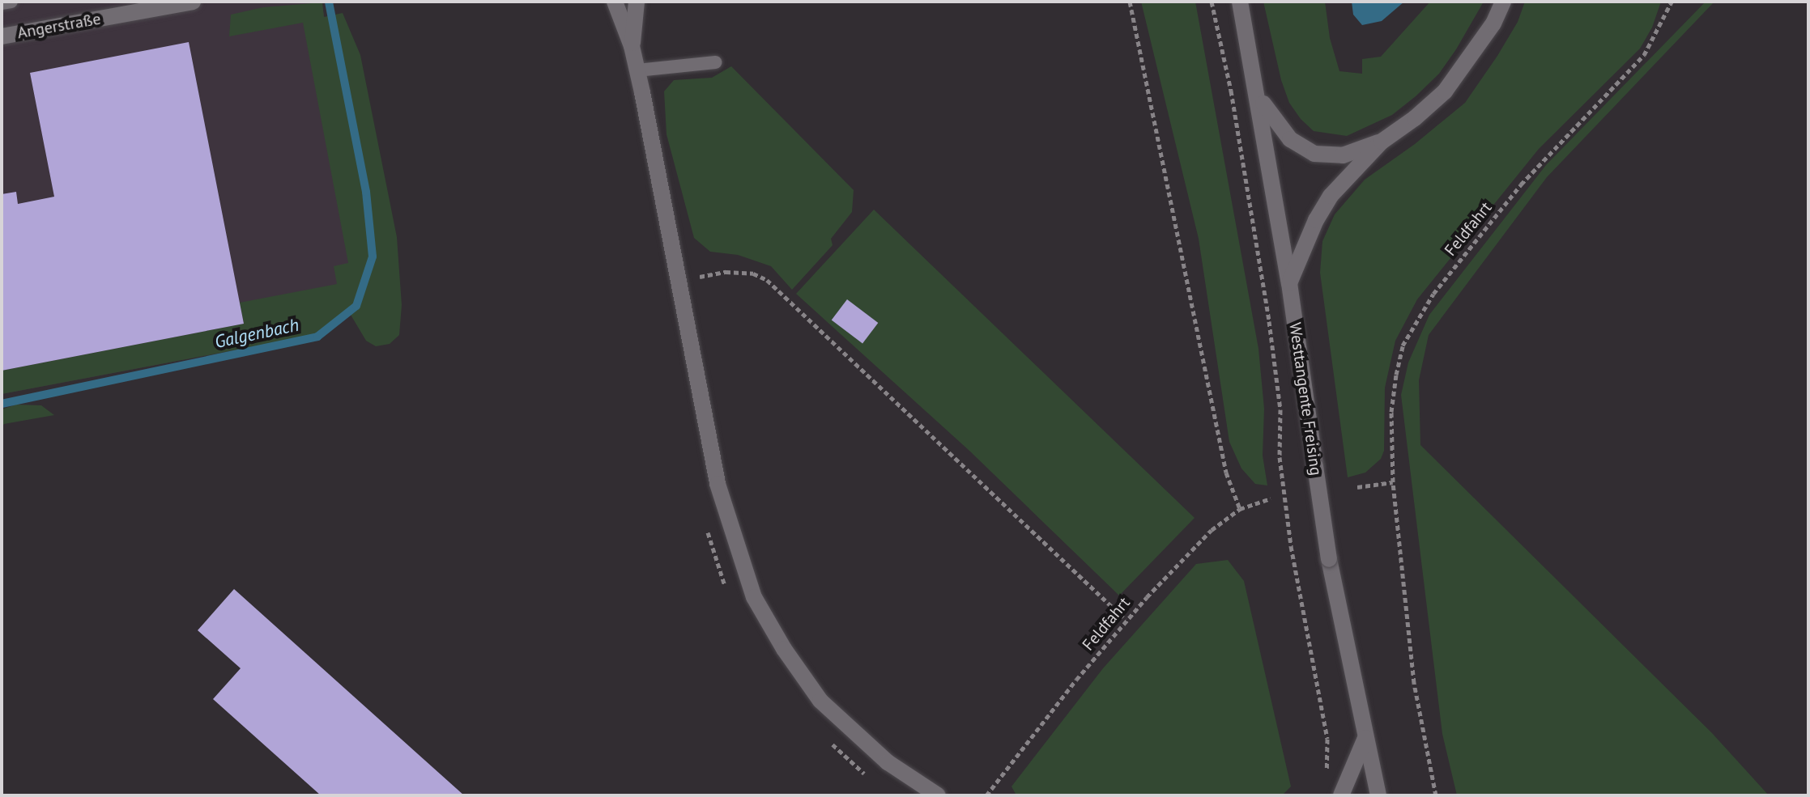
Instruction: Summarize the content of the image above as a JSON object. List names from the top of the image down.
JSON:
{
  "streets": {
    "main road": ["Angerstraße", "Westtangente Freising"],
    "path": ["Feldfahrt"]
  },
  "water": ["Galgenbach"]
}
